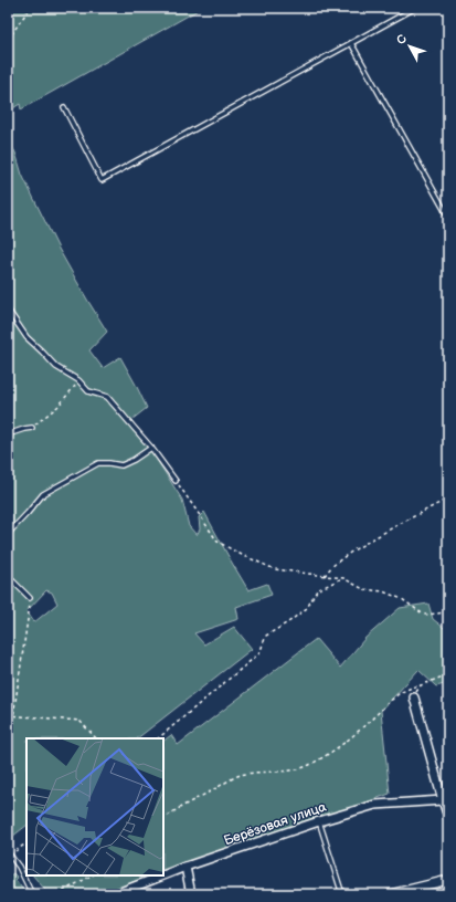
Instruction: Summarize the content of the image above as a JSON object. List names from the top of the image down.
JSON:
{
  "streets": {
    "street": ["Берёзовая улица"]
  },
  "north": "top left"
}
